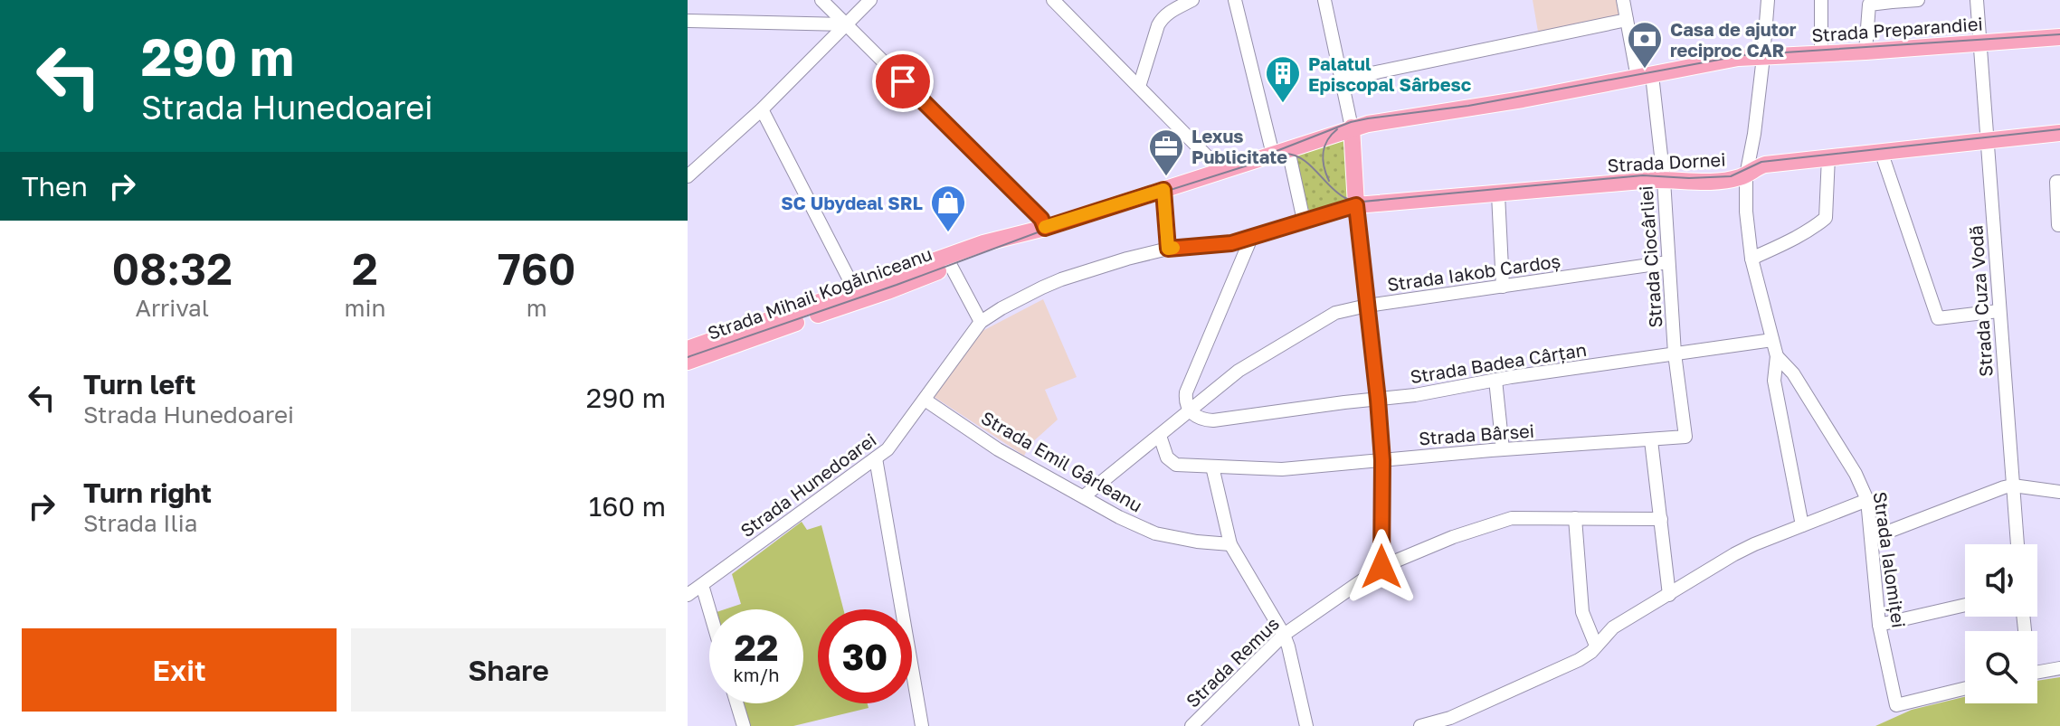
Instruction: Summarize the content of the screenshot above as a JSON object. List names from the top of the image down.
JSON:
{
  "streets": {
    "main road": ["Strada Preparandiei", "Strada Dornei", "Strada Mihail Kogălniceanu"],
    "street": [
      "Strada Ciocârliei",
      "Strada Iakob Cardoș",
      "Strada Cuza Vodă",
      "Strada Badea Cârțan",
      "Strada Bârsei",
      "Strada Emil Gârleanu",
      "Strada Hunedoarei",
      "Strada Ialomiței",
      "Strada Remus"
    ]
  },
  "crossings": [
    ["Strada Preparandiei", "Strada Ciocârliei"],
    ["Strada Preparandiei", "Strada Mihail Kogălniceanu"],
    ["Strada Preparandiei", "Strada Cuza Vodă"],
    ["Strada Dornei", "Strada Ciocârliei"],
    ["Strada Dornei", "Strada Cuza Vodă"],
    ["Strada Dornei", "Strada Hunedoarei"],
    ["Strada Ciocârliei", "Strada Iakob Cardoș"],
    ["Strada Ciocârliei", "Strada Badea Cârțan"],
    ["Strada Ciocârliei", "Strada Bârsei"],
    ["Strada Iakob Cardoș", "Strada Badea Cârțan"],
    ["Strada Iakob Cardoș", "Strada Bârsei"],
    ["Strada Iakob Cardoș", "Strada Emil Gârleanu"],
    ["Strada Emil Gârleanu", "Strada Hunedoarei"]
  ],
  "places": {
    "bank": ["Casa de ajutor reciproc CAR"],
    "building": ["Palatul Episcopal Sârbesc"],
    "office": ["Lexus Publicitate"],
    "shop": ["SC Ubydeal SRL"]
  },
  "page": {
    "turn": ["290 m", "Strada Hunedoarei"],
    "then": "Then",
    "eta": [
      "08:32",
      "Arrival",
      "2",
      "min",
      "760",
      "m"
    ],
    "list": [
      {
        "name": "Turn left",
        "note": "Strada Hunedoarei",
        "value": "290 m"
      },
      {
        "name": "Turn right",
        "note": "Strada Ilia",
        "value": "160 m"
      }
    ],
    "speed": "22 km/h",
    "limit": "30",
    "buttons": ["Exit", "Share"]
  }
}
